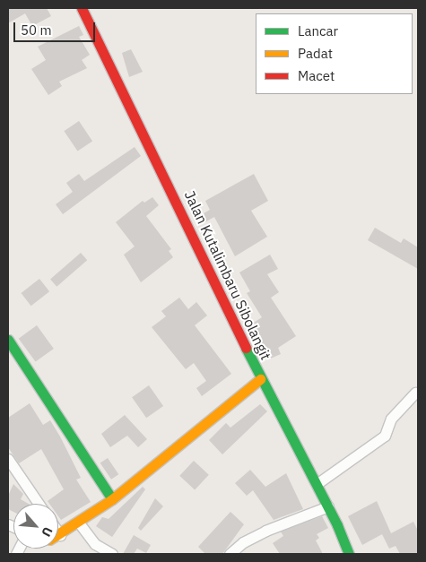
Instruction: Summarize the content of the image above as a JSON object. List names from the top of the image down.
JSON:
{
  "streets": {
    "street": ["Jalan Kutalimbaru Sibolangit"]
  },
  "legend": ["Lancar", "Padat", "Macet"],
  "scale_bar": "50 m",
  "north": "bottom right"
}
